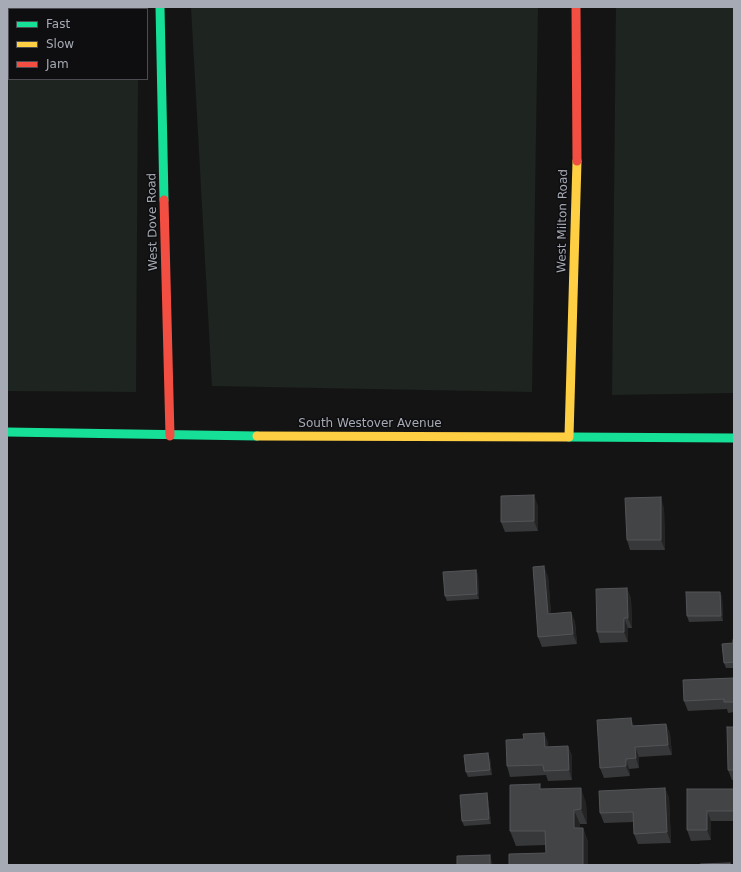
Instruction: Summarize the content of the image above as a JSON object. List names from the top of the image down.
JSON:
{
  "streets": {
    "street": ["West Milton Road", "West Dove Road", "South Westover Avenue"]
  },
  "crossings": [
    ["West Milton Road", "South Westover Avenue"],
    ["West Dove Road", "South Westover Avenue"]
  ],
  "legend": ["Fast", "Slow", "Jam"]
}
